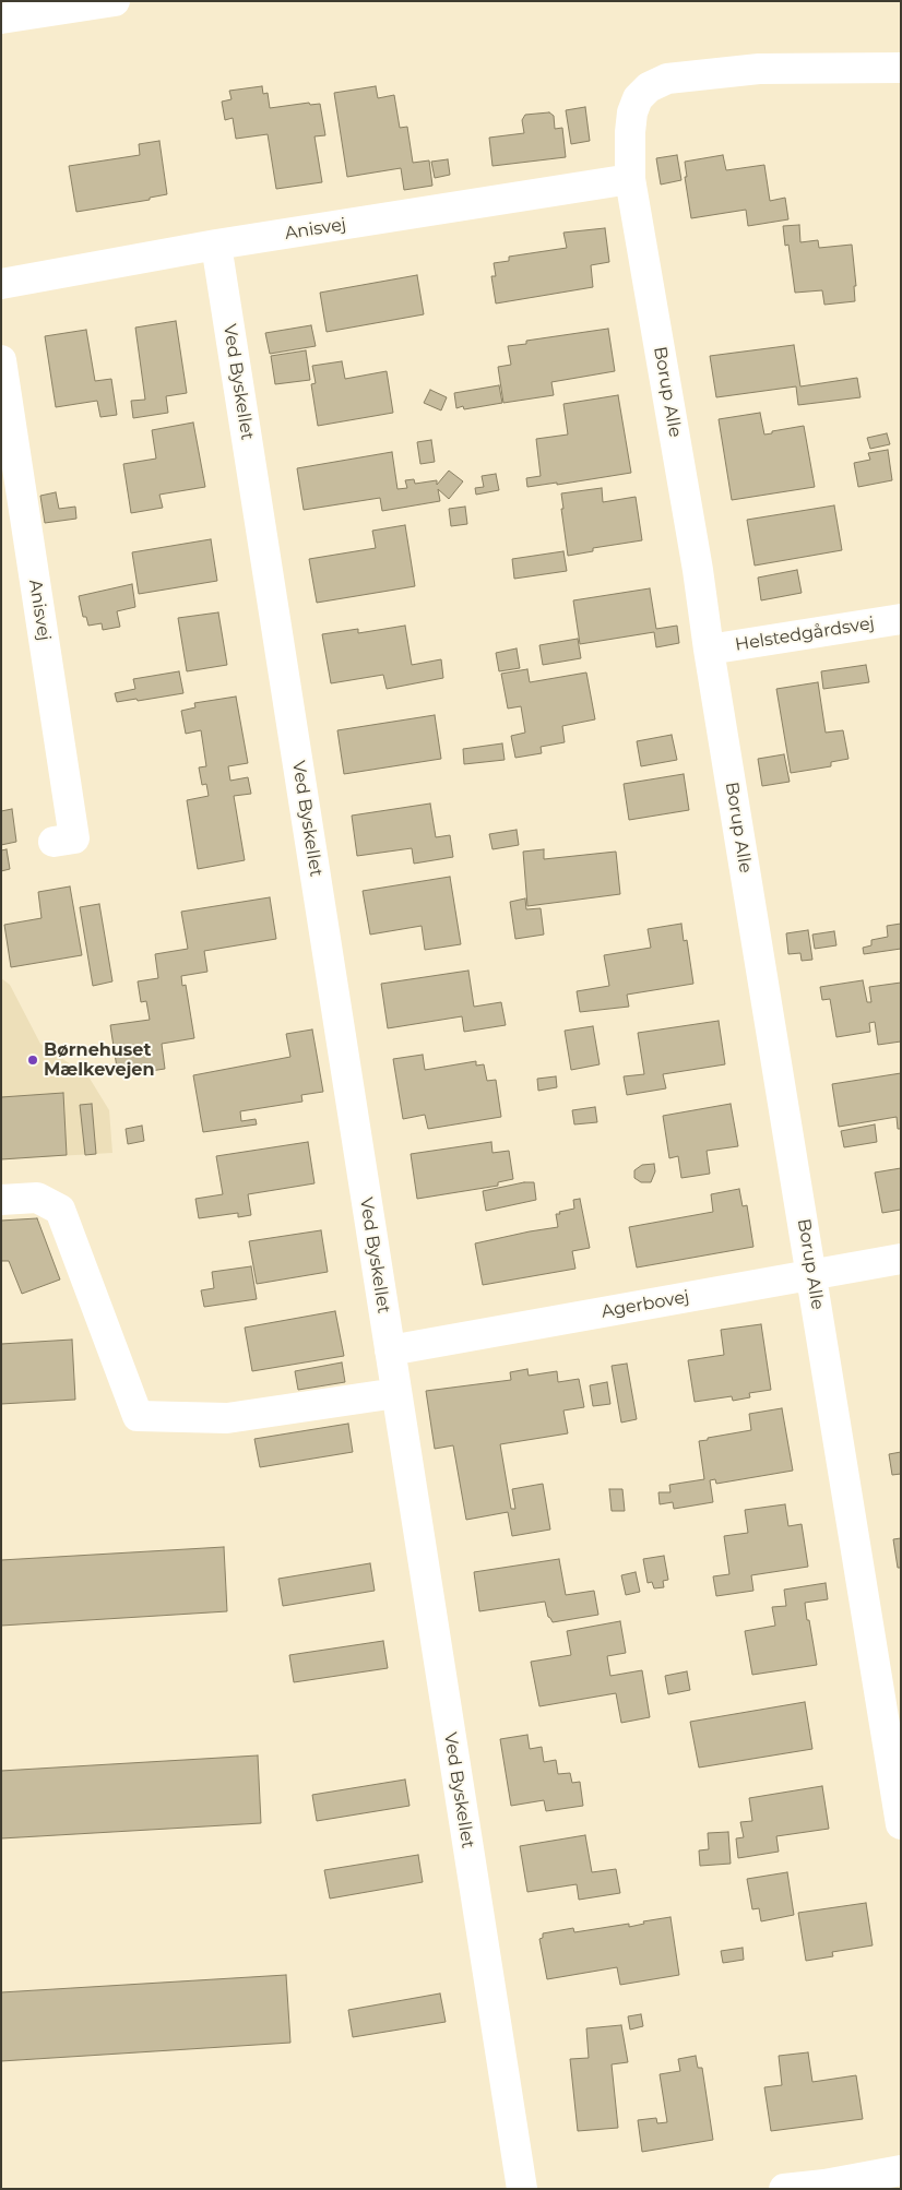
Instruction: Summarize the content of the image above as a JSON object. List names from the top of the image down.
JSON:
{
  "streets": {
    "street": [
      "Anisvej",
      "Ved Byskellet",
      "Borup Alle",
      "Helstedgårdsvej",
      "Agerbovej"
    ]
  },
  "crossings": [
    ["Anisvej", "Ved Byskellet"],
    ["Anisvej", "Borup Alle"],
    ["Ved Byskellet", "Agerbovej"],
    ["Borup Alle", "Helstedgårdsvej"],
    ["Borup Alle", "Agerbovej"]
  ],
  "places": ["Børnehuset Mælkevejen"]
}
